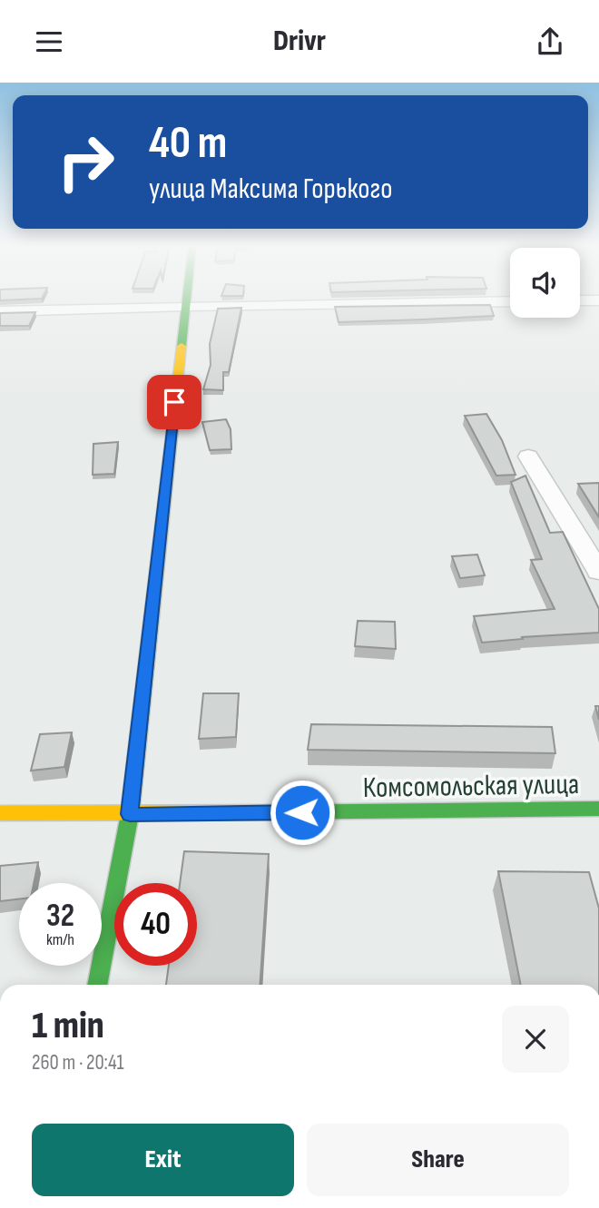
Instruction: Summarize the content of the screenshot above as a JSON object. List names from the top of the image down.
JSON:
{
  "streets": {
    "street": ["Комсомольская улица"]
  },
  "page": {
    "header": "Drivr",
    "turn": ["40 m", "улица Максима Горького"],
    "speed": "32 km/h",
    "limit": "40",
    "heading": ["1 min", "260 m · 20:41"],
    "buttons": ["Exit", "Share"]
  }
}
